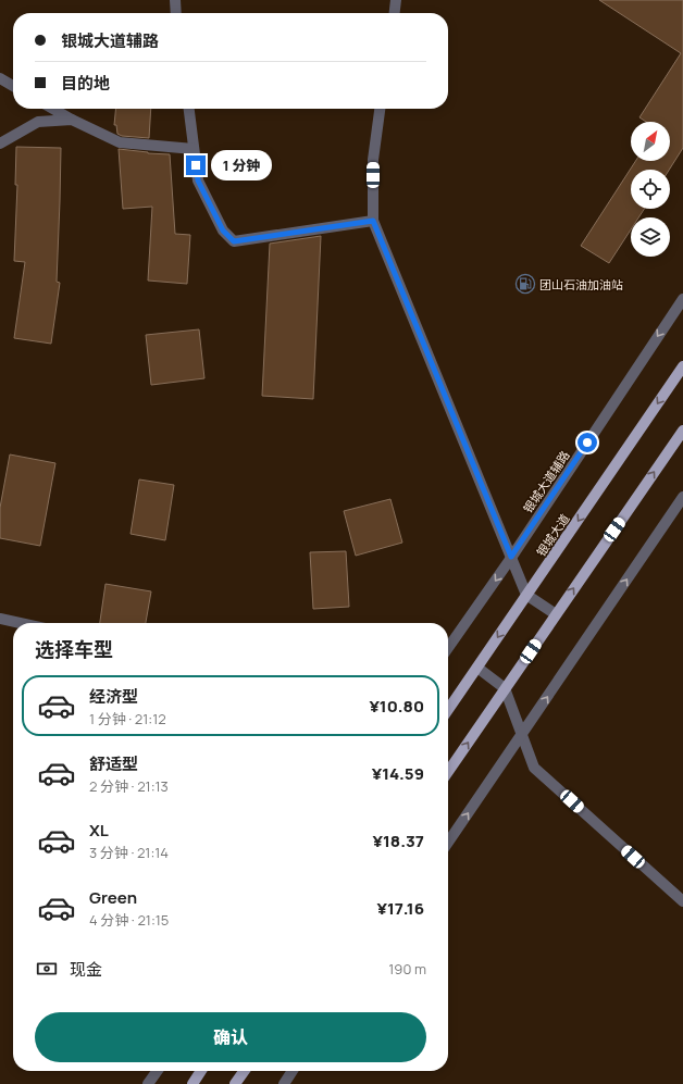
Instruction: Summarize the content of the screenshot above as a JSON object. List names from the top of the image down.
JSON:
{
  "streets": {
    "main road": ["银城大道"],
    "street": ["银城大道辅路"]
  },
  "one_way": ["银城大道辅路"],
  "places": {
    "fuel station": ["团山石油加油站"]
  },
  "north": "top right",
  "page": {
    "banner": ["银城大道辅路", "目的地"],
    "bubble": "1 分钟",
    "heading": "选择车型",
    "list": [
      {
        "name": "经济型",
        "note": "1 分钟 · 21:12",
        "value": "¥10.80"
      },
      {
        "name": "舒适型",
        "note": "2 分钟 · 21:13",
        "value": "¥14.59"
      },
      {
        "name": "XL",
        "note": "3 分钟 · 21:14",
        "value": "¥18.37"
      },
      {
        "name": "Green",
        "note": "4 分钟 · 21:15",
        "value": "¥17.16"
      }
    ],
    "pay": ["现金", "190 m"],
    "buttons": "确认"
  }
}
